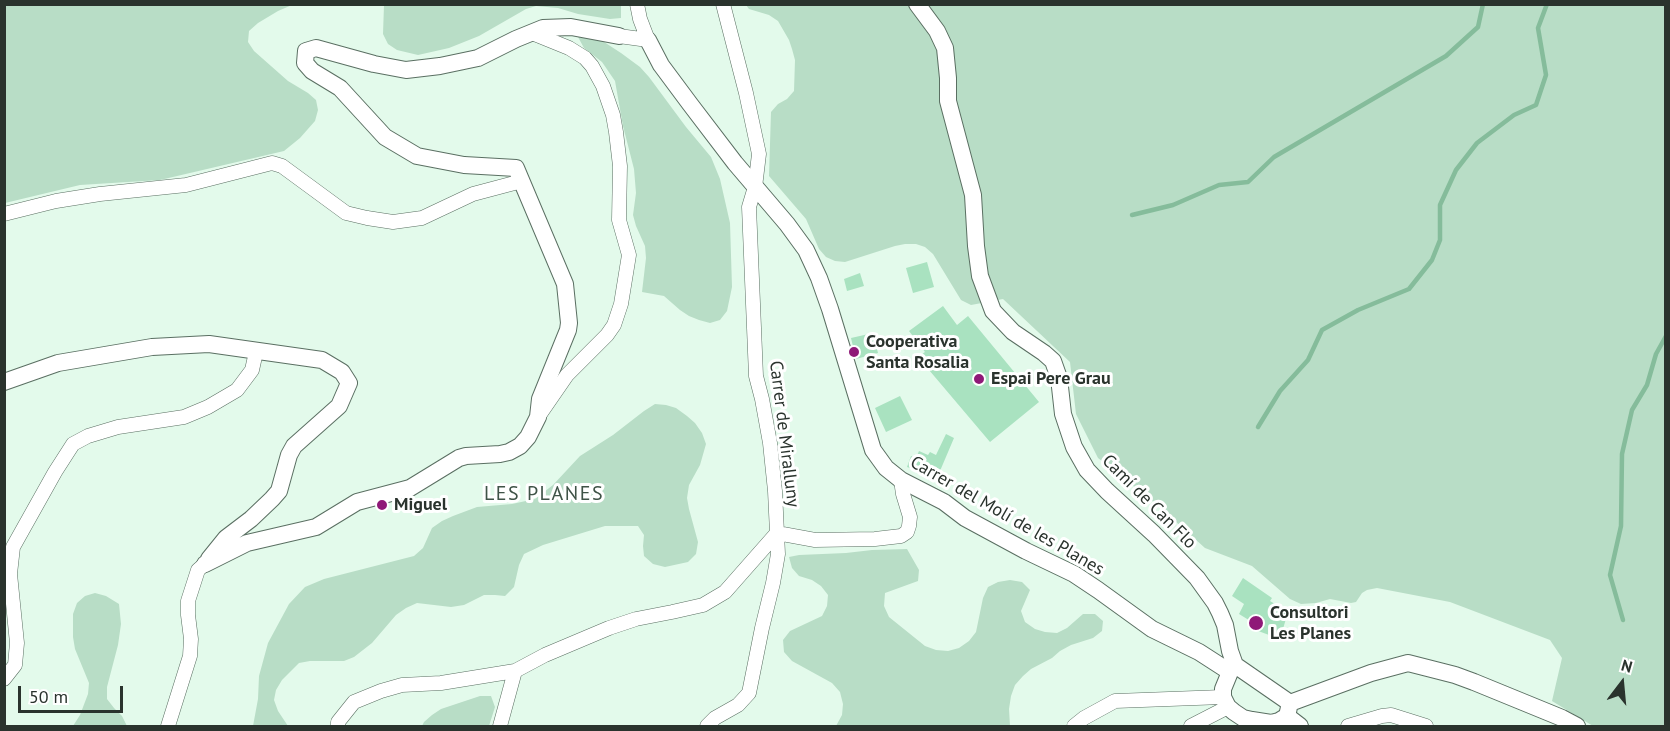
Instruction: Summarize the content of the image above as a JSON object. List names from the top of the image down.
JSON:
{
  "streets": {
    "street": ["Carrer de Miralluny", "Camí de Can Flo", "Carrer del Molí de les Planes"]
  },
  "crossings": [
    ["Carrer de Miralluny", "Carrer del Molí de les Planes"],
    ["Camí de Can Flo", "Carrer del Molí de les Planes"]
  ],
  "districts": ["LES PLANES"],
  "places": [
    "Cooperativa Santa Rosalia",
    "Espai Pere Grau",
    "Miguel",
    "Consultori Les Planes"
  ],
  "scale_bar": "50 m",
  "north": "top"
}
